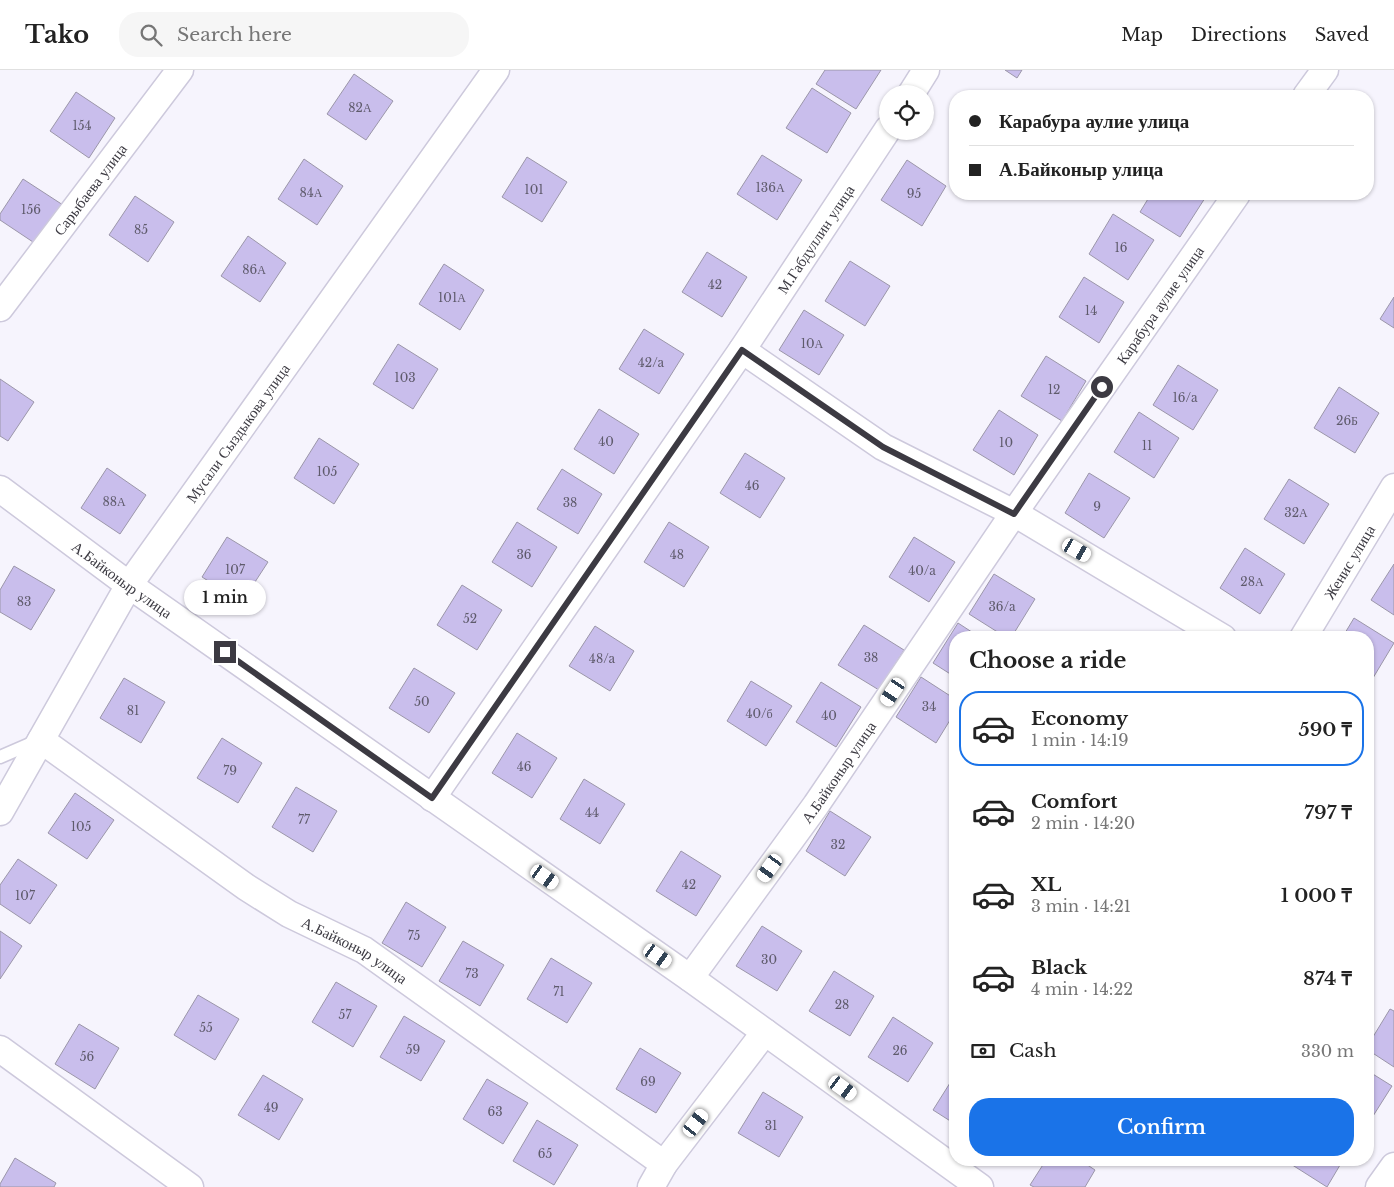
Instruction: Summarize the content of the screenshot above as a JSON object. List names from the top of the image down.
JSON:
{
  "streets": {
    "street": [
      "Сарыбаева улица",
      "М.Габдуллин улица",
      "Карабура аулие улица",
      "Мусали Сыздыкова улица",
      "Женис улица",
      "А.Байконыр улица"
    ]
  },
  "crossings": [
    ["Карабура аулие улица", "А.Байконыр улица"],
    ["Мусали Сыздыкова улица", "А.Байконыр улица"]
  ],
  "house_numbers": [
    "82А",
    "154",
    "136А",
    "101",
    "84А",
    "95",
    "156",
    "85",
    "16",
    "86А",
    "42",
    "101А",
    "14",
    "10А",
    "42/a",
    "103",
    "12",
    "16/a",
    "26Б",
    "40",
    "10",
    "11",
    "105",
    "46",
    "88А",
    "38",
    "9",
    "32А",
    "36",
    "48",
    "107",
    "40/a",
    "28А",
    "83",
    "36/a",
    "52",
    "38",
    "48/a",
    "50",
    "34",
    "81",
    "40/б",
    "40",
    "46",
    "79",
    "44",
    "77",
    "105",
    "32",
    "42",
    "107",
    "75",
    "30",
    "73",
    "71",
    "28",
    "57",
    "55",
    "59",
    "26",
    "56",
    "69",
    "49",
    "63",
    "31",
    "65"
  ],
  "page": {
    "header": "Tako",
    "search": "Search here",
    "nav": ["Map", "Directions", "Saved"],
    "banner": ["Карабура аулие улица", "А.Байконыр улица"],
    "bubble": "1 min",
    "heading": "Choose a ride",
    "list": [
      {
        "name": "Economy",
        "note": "1 min · 14:19",
        "value": "590 ₸"
      },
      {
        "name": "Comfort",
        "note": "2 min · 14:20",
        "value": "797 ₸"
      },
      {
        "name": "XL",
        "note": "3 min · 14:21",
        "value": "1 000 ₸"
      },
      {
        "name": "Black",
        "note": "4 min · 14:22",
        "value": "874 ₸"
      }
    ],
    "pay": ["Cash", "330 m"],
    "buttons": "Confirm"
  }
}
